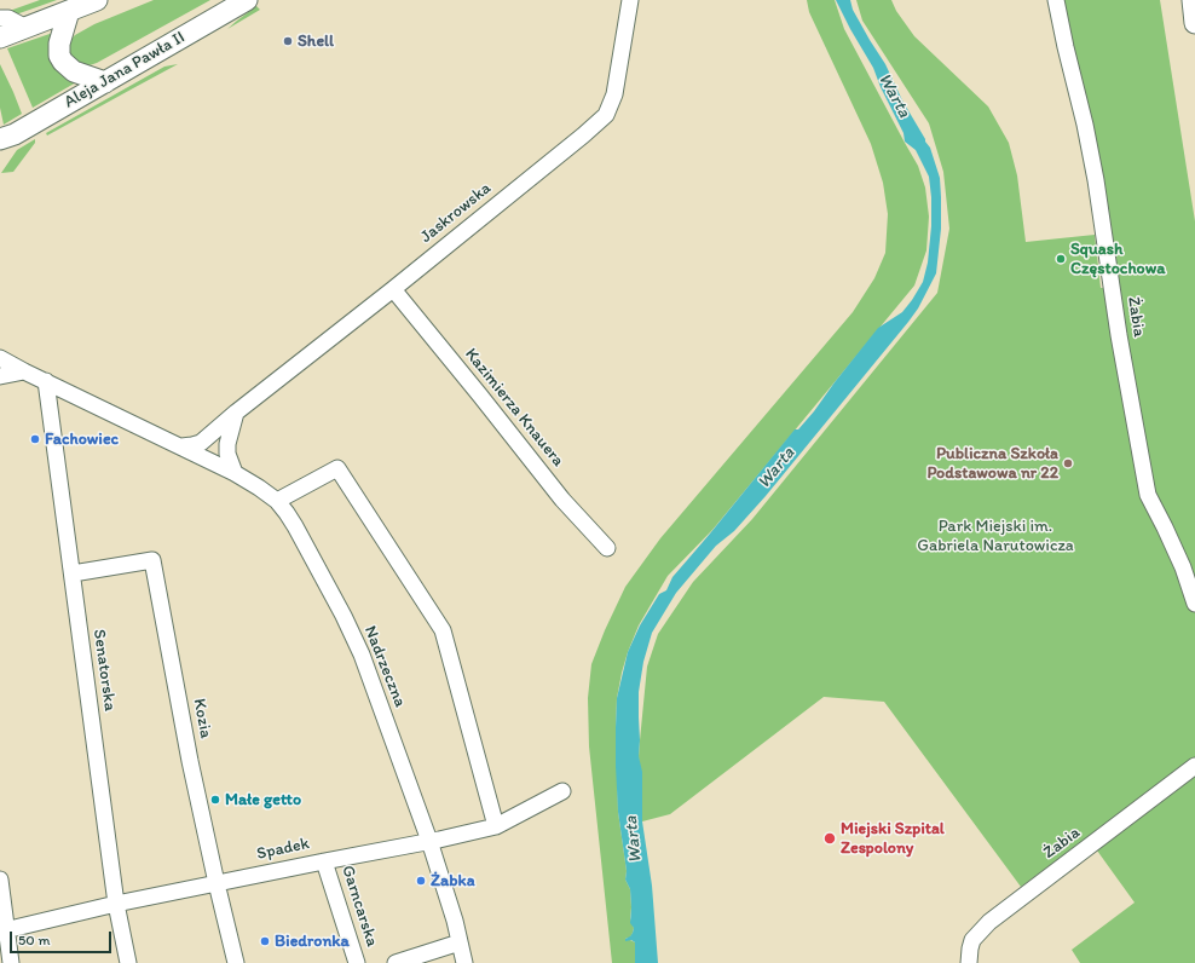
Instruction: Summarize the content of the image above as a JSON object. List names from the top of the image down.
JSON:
{
  "streets": {
    "main road": ["Aleja Jana Pawła II"],
    "street": [
      "Jaskrowska",
      "Żabia",
      "Kazimierza Knauera",
      "Nadrzeczna",
      "Senatorska",
      "Kozia",
      "Spadek",
      "Garncarska"
    ]
  },
  "crossings": [
    ["Jaskrowska", "Kazimierza Knauera"],
    ["Jaskrowska", "Nadrzeczna"],
    ["Nadrzeczna", "Senatorska"],
    ["Nadrzeczna", "Spadek"],
    ["Senatorska", "Kozia"],
    ["Senatorska", "Spadek"],
    ["Kozia", "Spadek"],
    ["Spadek", "Garncarska"]
  ],
  "water": ["Warta"],
  "parks": ["Park Miejski im. Gabriela Narutowicza"],
  "places": [
    "Shell",
    "Squash Częstochowa",
    "Fachowiec",
    "Publiczna Szkoła Podstawowa nr 22",
    "Małe getto",
    "Miejski Szpital Zespolony",
    "Żabka",
    "Biedronka"
  ],
  "scale_bar": "50 m"
}
